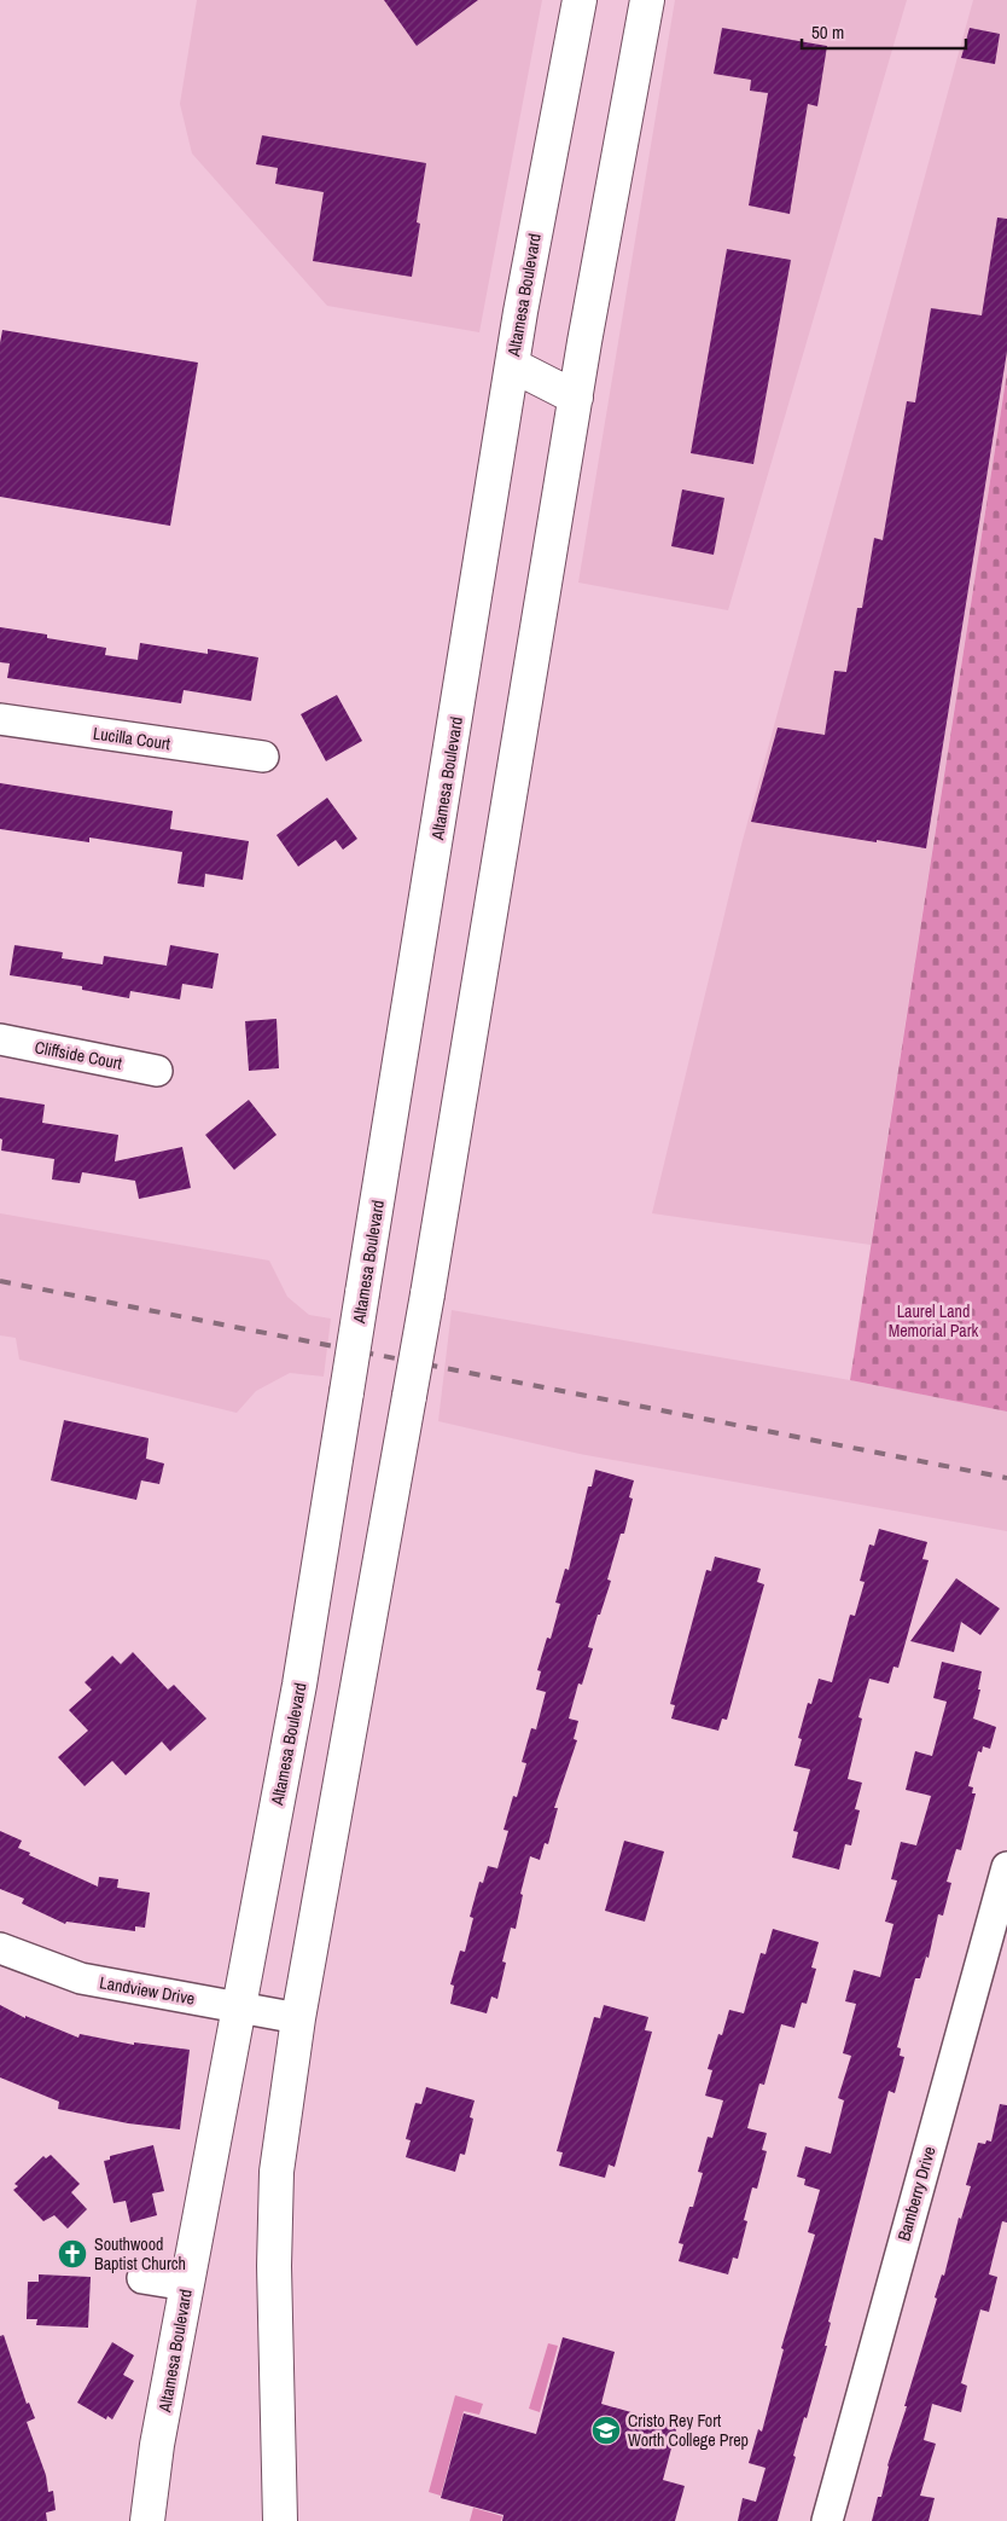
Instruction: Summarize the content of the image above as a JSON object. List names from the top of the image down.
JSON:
{
  "streets": {
    "main road": ["Altamesa Boulevard"],
    "street": [
      "Lucilla Court",
      "Cliffside Court",
      "Landview Drive",
      "Bamberry Drive"
    ]
  },
  "crossings": [
    ["Altamesa Boulevard", "Landview Drive"]
  ],
  "parks": ["Laurel Land Memorial Park"],
  "places": {
    "church": ["Southwood Baptist Church"],
    "school or university": ["Cristo Rey Fort Worth College Prep"]
  },
  "scale_bar": "50 m"
}
